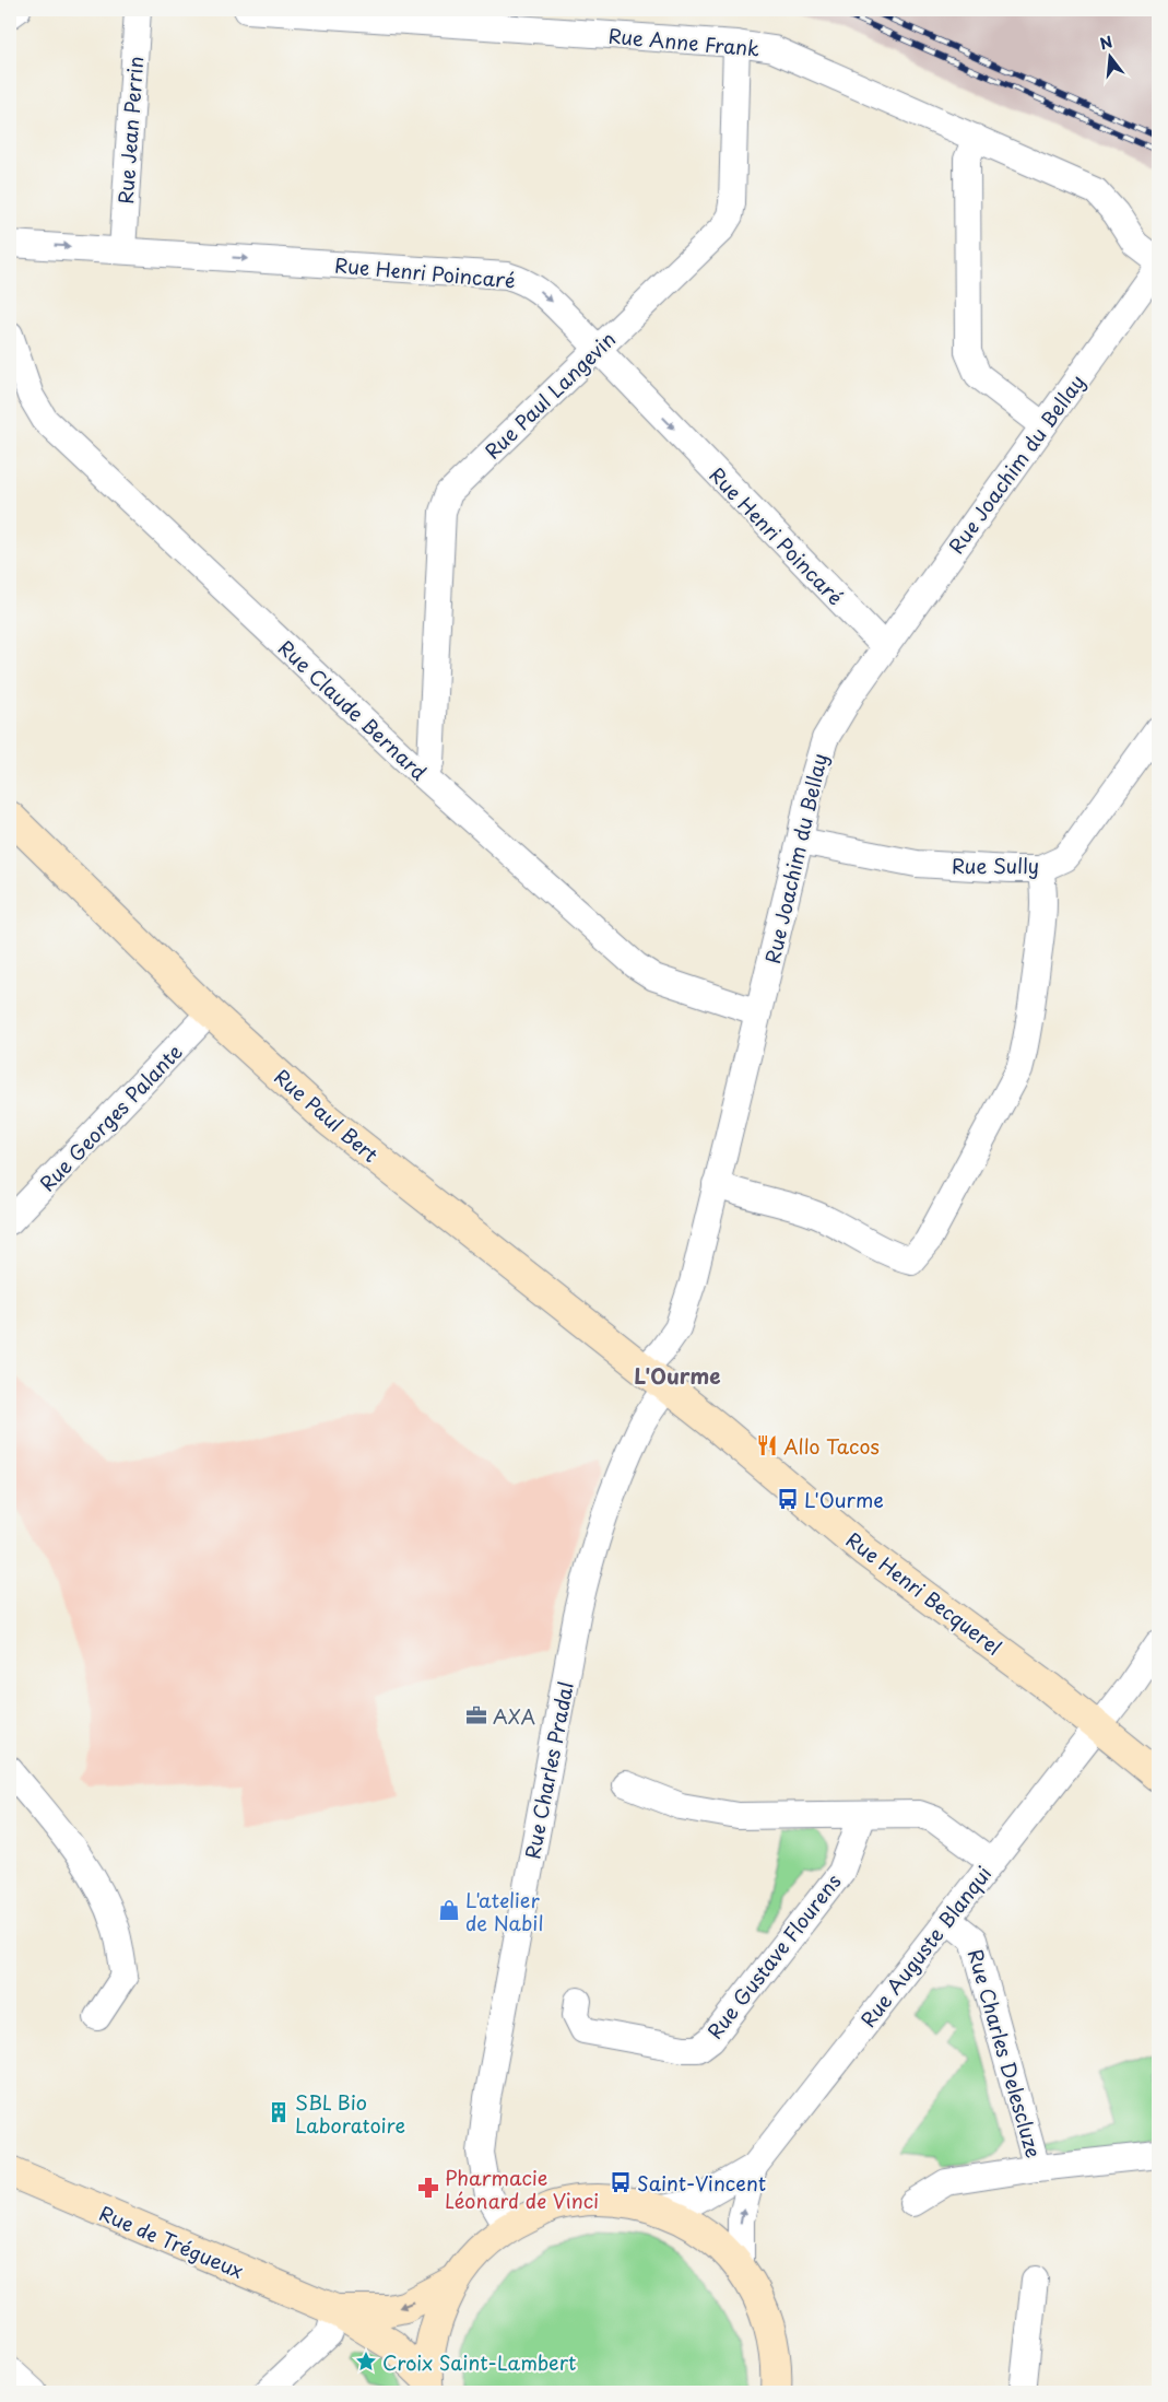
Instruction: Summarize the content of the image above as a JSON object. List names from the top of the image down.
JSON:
{
  "streets": {
    "main road": ["Rue Paul Bert", "Rue Henri Becquerel", "Rue de Trégueux"],
    "street": [
      "Rue Anne Frank",
      "Rue Jean Perrin",
      "Rue Henri Poincaré",
      "Rue Paul Langevin",
      "Rue Joachim du Bellay",
      "Rue Claude Bernard",
      "Rue Sully",
      "Rue Georges Palante",
      "Rue Charles Pradal",
      "Rue Auguste Blanqui",
      "Rue Gustave Flourens",
      "Rue Charles Delescluze"
    ]
  },
  "crossings": [
    ["Rue Anne Frank", "Rue Paul Langevin"],
    ["Rue Anne Frank", "Rue Joachim du Bellay"],
    ["Rue Jean Perrin", "Rue Henri Poincaré"],
    ["Rue Henri Poincaré", "Rue Paul Langevin"],
    ["Rue Henri Poincaré", "Rue Joachim du Bellay"],
    ["Rue Paul Langevin", "Rue Claude Bernard"],
    ["Rue Joachim du Bellay", "Rue Claude Bernard"],
    ["Rue Joachim du Bellay", "Rue Sully"],
    ["Rue Joachim du Bellay", "Rue Paul Bert"],
    ["Rue Joachim du Bellay", "Rue Henri Becquerel"],
    ["Rue Joachim du Bellay", "Rue Charles Pradal"],
    ["Rue Paul Bert", "Rue Georges Palante"],
    ["Rue Paul Bert", "Rue Henri Becquerel"],
    ["Rue Paul Bert", "Rue Charles Pradal"],
    ["Rue Henri Becquerel", "Rue Charles Pradal"],
    ["Rue Henri Becquerel", "Rue Auguste Blanqui"],
    ["Rue Auguste Blanqui", "Rue Charles Delescluze"]
  ],
  "one_way": ["Rue Henri Poincaré"],
  "districts": ["L'Ourme"],
  "places": {
    "restaurant": ["Allo Tacos"],
    "bus stop": ["L'Ourme", "Saint-Vincent"],
    "office": ["AXA"],
    "shop": ["L'atelier de Nabil"],
    "building": ["SBL Bio Laboratoire"],
    "pharmacy": ["Pharmacie Léonard de Vinci"],
    "place": ["Croix Saint-Lambert"]
  },
  "north": "top"
}
